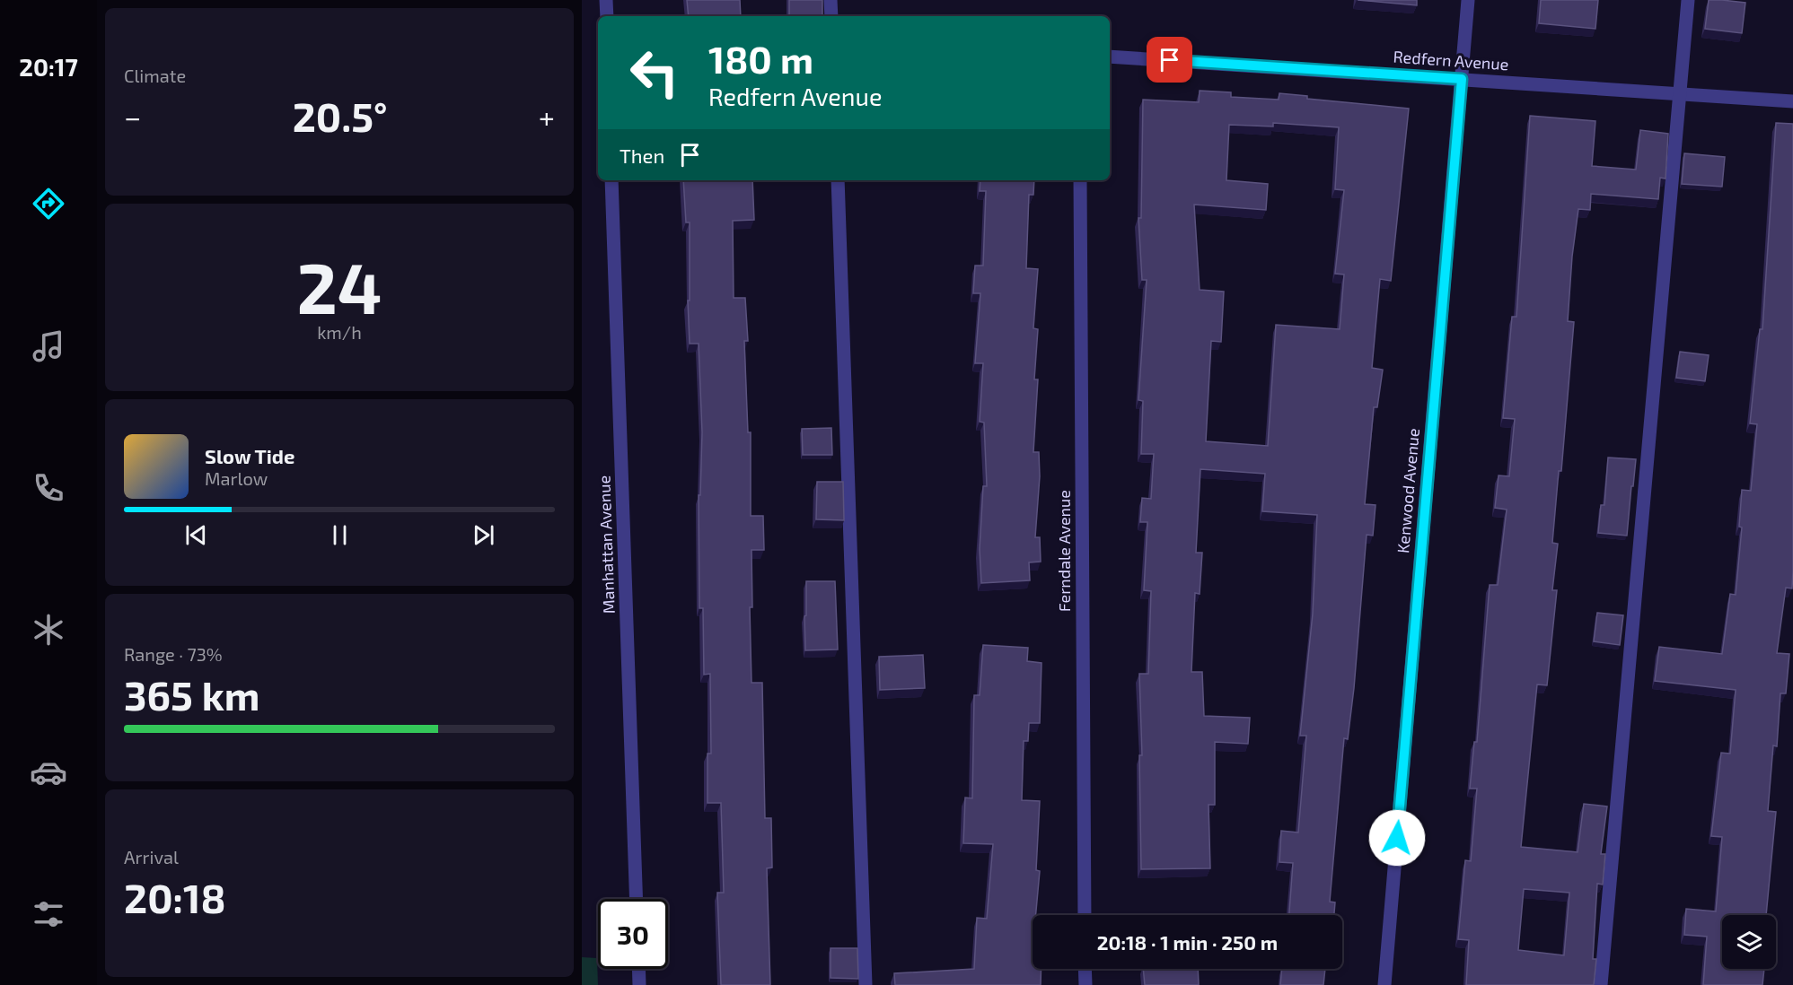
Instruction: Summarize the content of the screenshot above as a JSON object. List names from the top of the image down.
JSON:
{
  "streets": {
    "street": [
      "Redfern Avenue",
      "Kenwood Avenue",
      "Manhattan Avenue",
      "Ferndale Avenue"
    ]
  },
  "crossings": [
    ["Redfern Avenue", "Kenwood Avenue"]
  ],
  "page": {
    "tabs": "20:17",
    "tile": [
      "Climate",
      ["24", "km/h"],
      ["Range · 73%", "365 km"],
      ["Arrival", "20:18"]
    ],
    "turn": ["180 m", "Redfern Avenue"],
    "heat": ["−", "20.5°", "+"],
    "then": "Then",
    "song": ["Slow Tide", "Marlow"],
    "limit": "30",
    "trip": "20:18 · 1 min · 250 m"
  }
}
